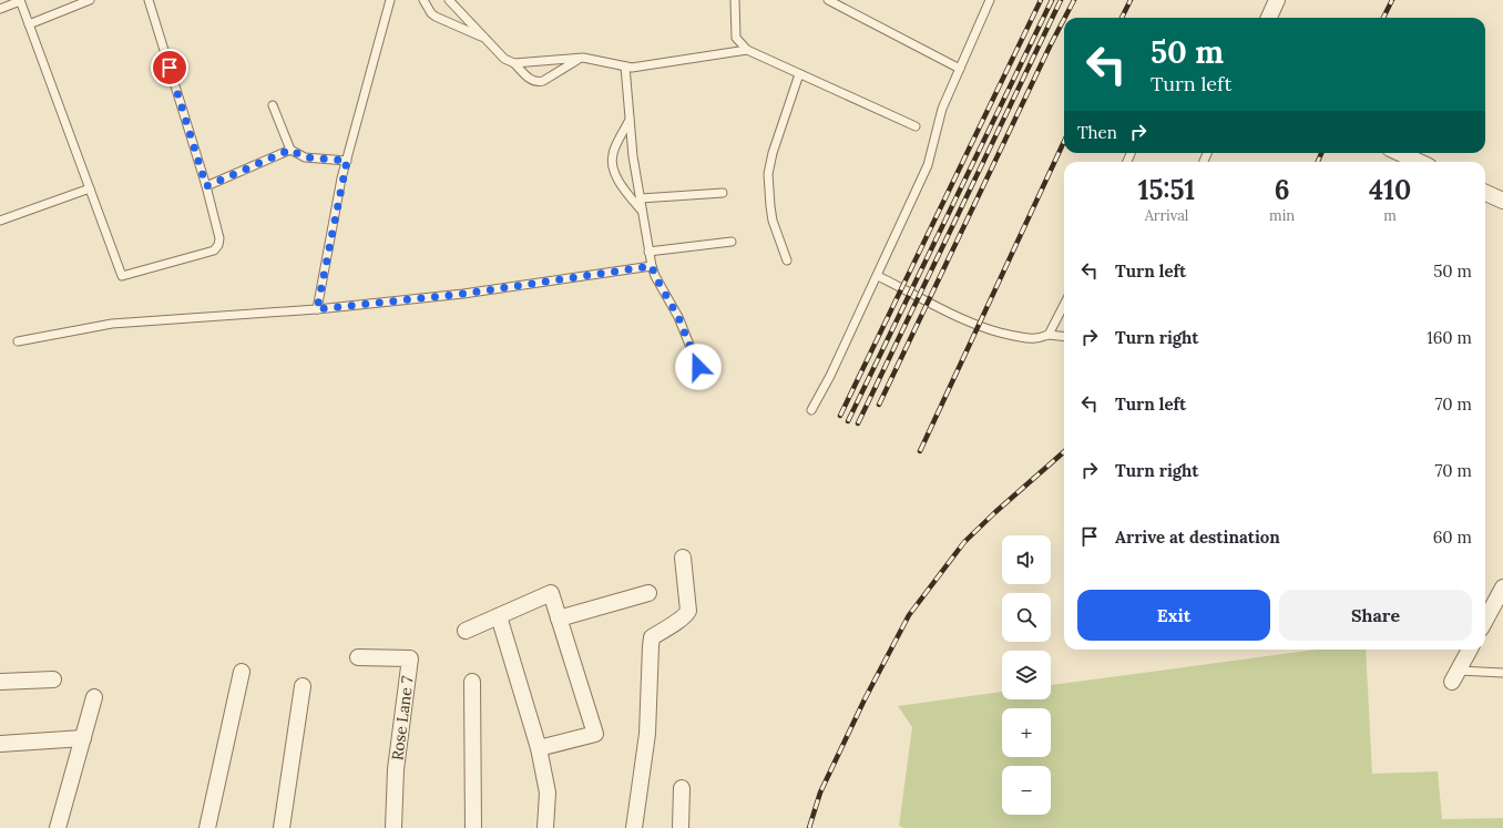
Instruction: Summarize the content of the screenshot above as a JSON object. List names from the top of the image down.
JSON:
{
  "streets": {
    "street": ["Rose Lane 7"]
  },
  "page": {
    "turn": ["50 m", "Turn left"],
    "then": "Then",
    "eta": [
      "15:51",
      "Arrival",
      "6",
      "min",
      "410",
      "m"
    ],
    "list": [
      {
        "name": "Turn left",
        "value": "50 m"
      },
      {
        "name": "Turn right",
        "value": "160 m"
      },
      {
        "name": "Turn left",
        "value": "70 m"
      },
      {
        "name": "Turn right",
        "value": "70 m"
      },
      {
        "name": "Arrive at destination",
        "value": "60 m"
      }
    ],
    "map_buttons": ["+", "−"],
    "buttons": ["Exit", "Share"]
  }
}
